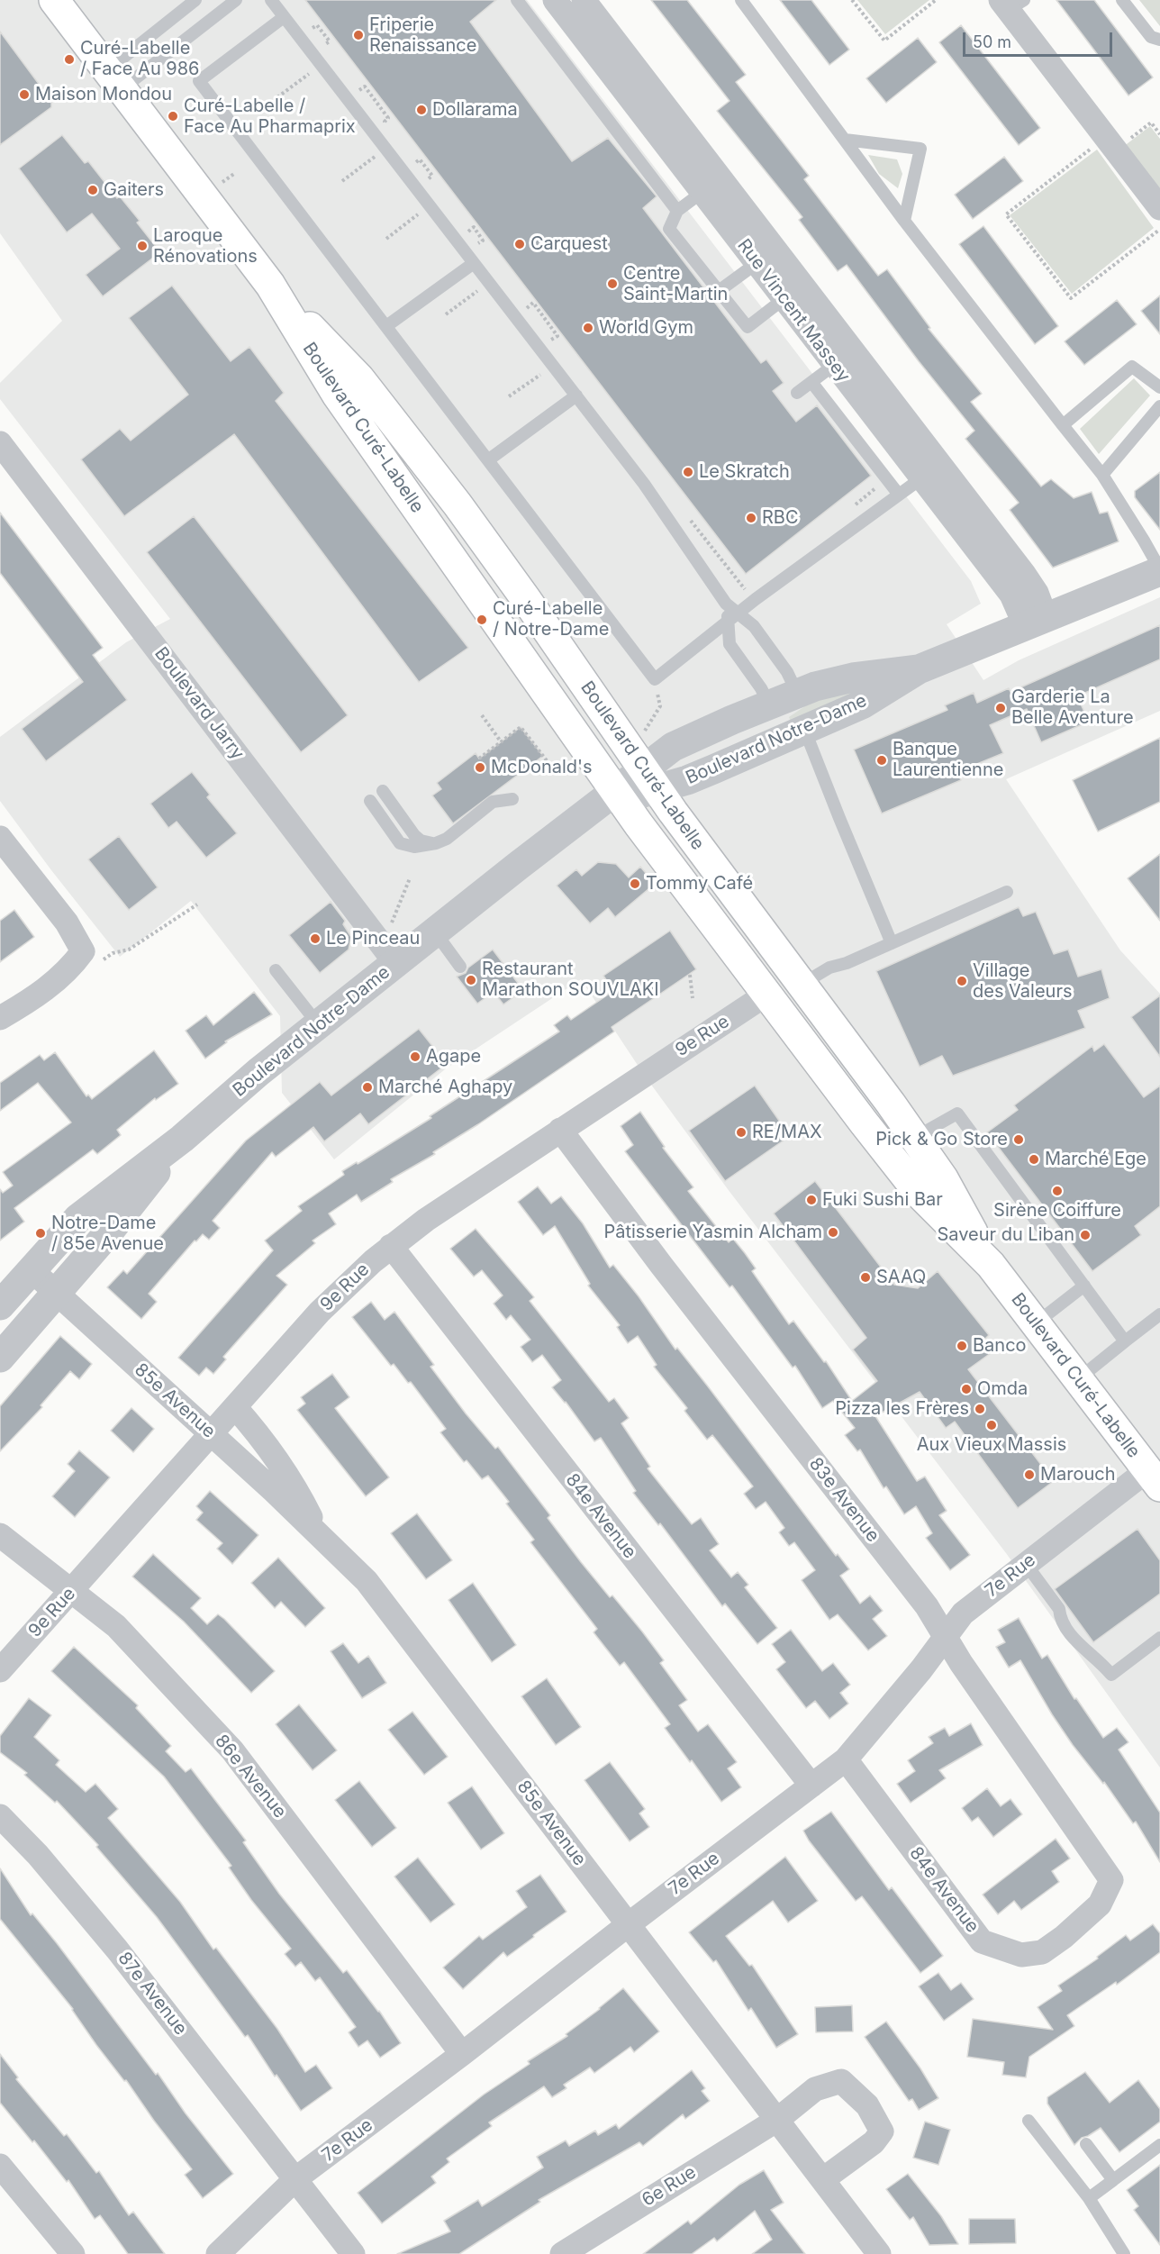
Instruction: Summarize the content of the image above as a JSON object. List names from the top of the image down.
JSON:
{
  "streets": {
    "main road": ["Boulevard Curé-Labelle"],
    "street": [
      "Rue Vincent Massey",
      "Boulevard Jarry",
      "Boulevard Notre-Dame",
      "9e Rue",
      "85e Avenue",
      "83e Avenue",
      "84e Avenue",
      "7e Rue",
      "86e Avenue",
      "87e Avenue",
      "6e Rue"
    ]
  },
  "crossings": [
    ["Rue Vincent Massey", "Boulevard Notre-Dame"],
    ["Boulevard Curé-Labelle", "Boulevard Notre-Dame"],
    ["Boulevard Curé-Labelle", "9e Rue"],
    ["Boulevard Curé-Labelle", "7e Rue"],
    ["Boulevard Jarry", "Boulevard Notre-Dame"],
    ["Boulevard Notre-Dame", "85e Avenue"],
    ["9e Rue", "85e Avenue"],
    ["9e Rue", "83e Avenue"],
    ["9e Rue", "84e Avenue"],
    ["9e Rue", "86e Avenue"],
    ["85e Avenue", "7e Rue"],
    ["85e Avenue", "6e Rue"],
    ["83e Avenue", "84e Avenue"],
    ["83e Avenue", "7e Rue"],
    ["84e Avenue", "7e Rue"],
    ["7e Rue", "86e Avenue"],
    ["7e Rue", "87e Avenue"]
  ],
  "places": [
    "Friperie Renaissance",
    "Curé-Labelle / Face Au 986",
    "Maison Mondou",
    "Dollarama",
    "Curé-Labelle / Face Au Pharmaprix",
    "Gaiters",
    "Carquest",
    "Laroque Rénovations",
    "Centre Saint-Martin",
    "World Gym",
    "Le Skratch",
    "RBC",
    "Curé-Labelle / Notre-Dame",
    "Garderie La Belle Aventure",
    "Banque Laurentienne",
    "McDonald's",
    "Tommy Café",
    "Le Pinceau",
    "Restaurant Marathon SOUVLAKI",
    "Village des Valeurs",
    "Agape",
    "Marché Aghapy",
    "RE/MAX",
    "Pick & Go Store",
    "Marché Ege",
    "Sirène Coiffure",
    "Fuki Sushi Bar",
    "Pâtisserie Yasmin Alcham",
    "Notre-Dame / 85e Avenue",
    "Saveur du Liban",
    "SAAQ",
    "Banco",
    "Omda",
    "Pizza les Frères",
    "Aux Vieux Massis",
    "Marouch"
  ],
  "scale_bar": "50 m"
}
